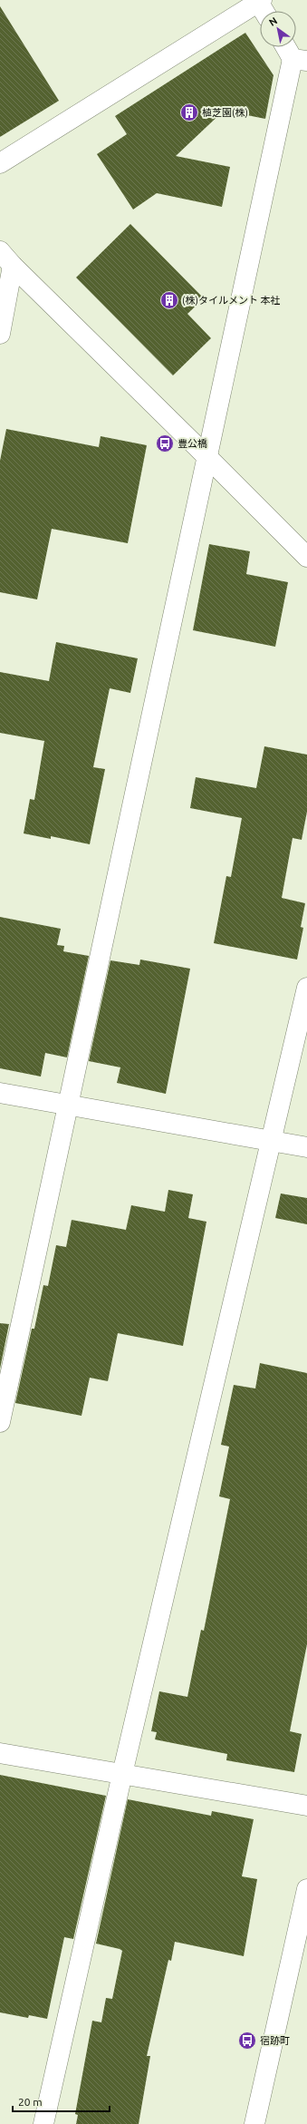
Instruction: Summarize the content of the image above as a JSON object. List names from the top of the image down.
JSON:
{
  "places": {
    "building": ["植芝園(株)", "(株)タイルメント 本社"],
    "bus stop": ["豊公橋", "宿跡町"]
  },
  "scale_bar": "20 m",
  "north": "top left"
}
